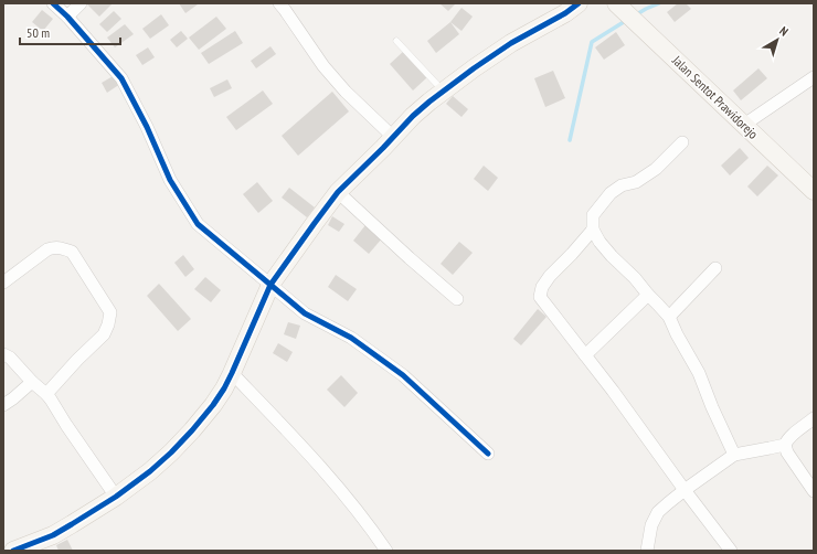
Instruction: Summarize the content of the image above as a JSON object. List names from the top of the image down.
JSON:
{
  "streets": {
    "street": ["Jalan Sentot Prawidorejo"]
  },
  "scale_bar": "50 m",
  "north": "top right"
}
